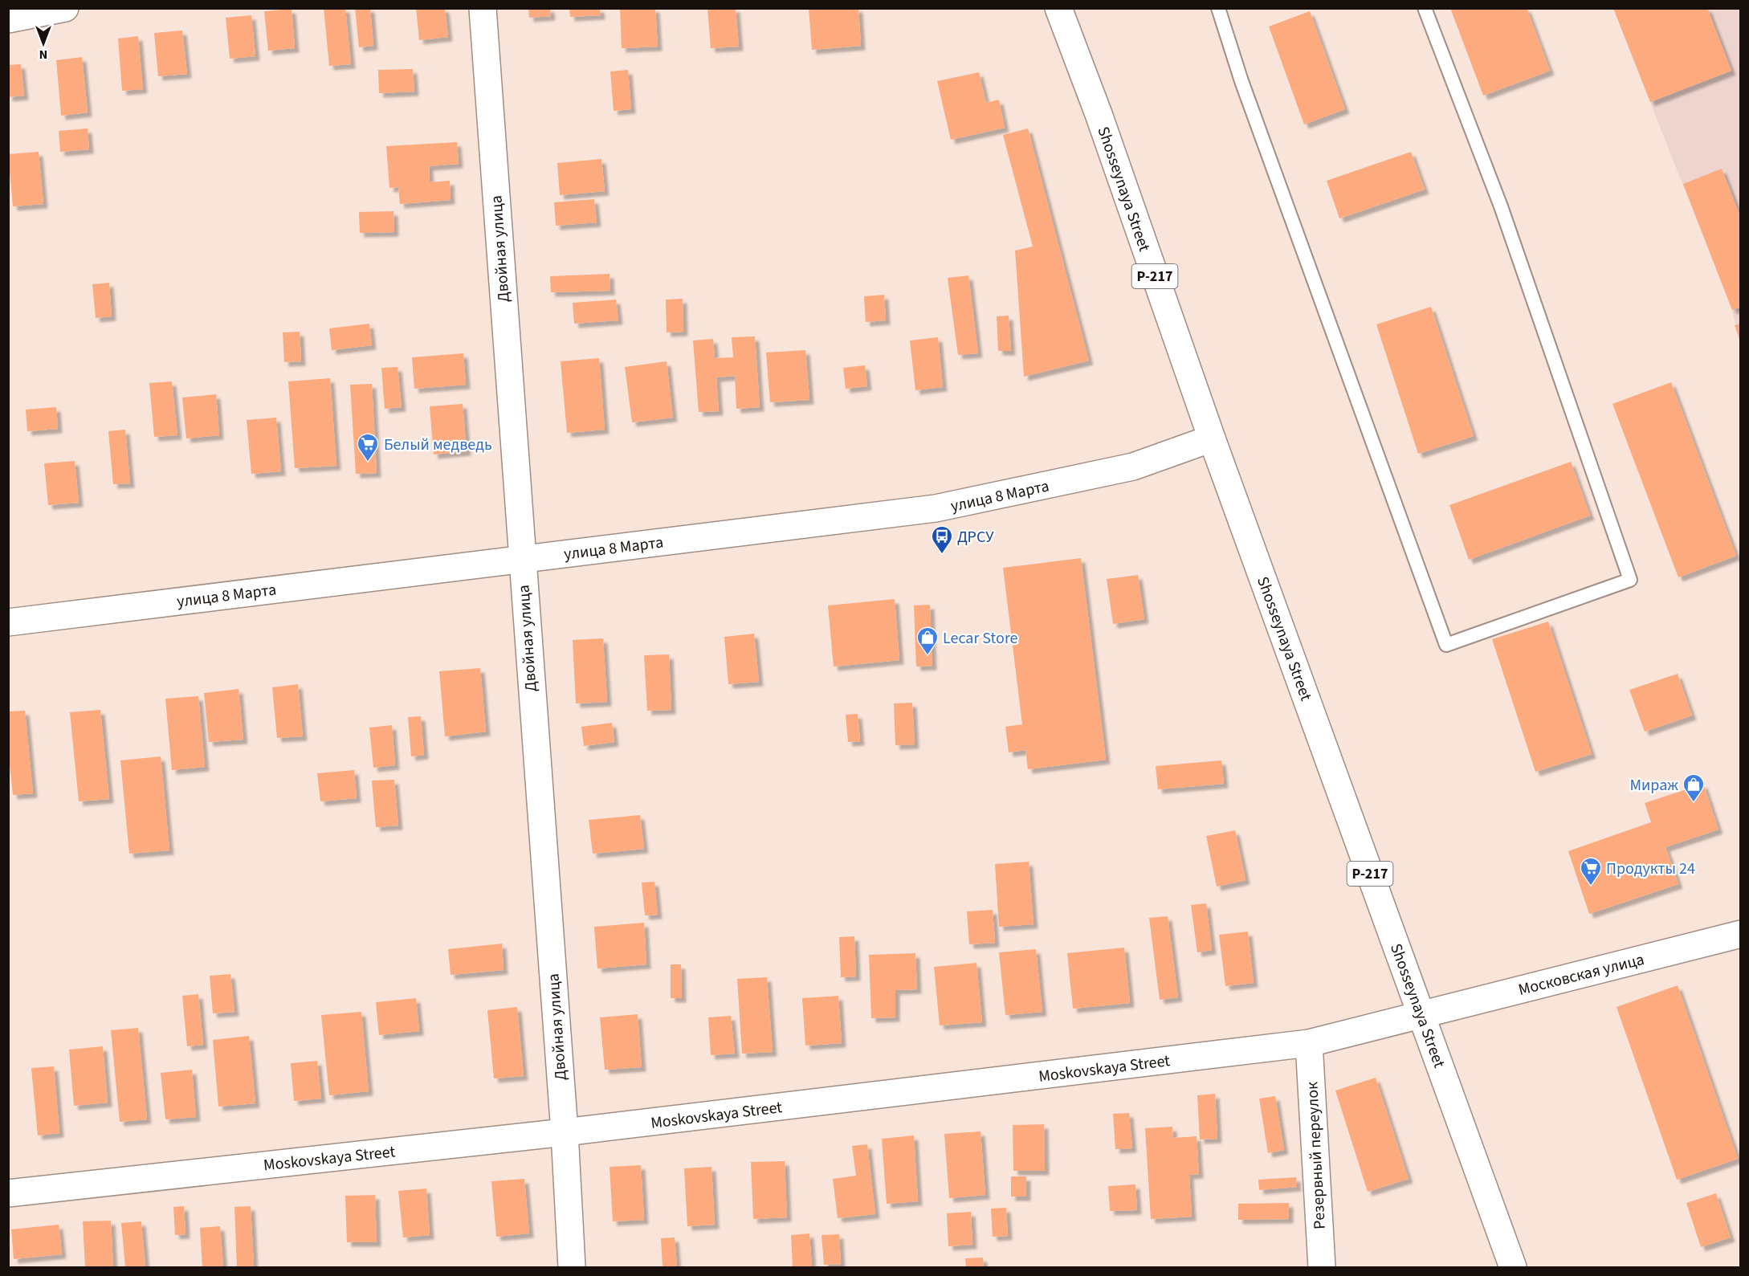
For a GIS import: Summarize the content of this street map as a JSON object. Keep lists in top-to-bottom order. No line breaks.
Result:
{"streets":{"main road":["Shosseynaya Street","Двойная улица","Р-217","улица 8 Марта","Московская улица","Moskovskaya Street","Резервный переулок"]},"crossings":[["Shosseynaya Street","улица 8 Марта"],["Shosseynaya Street","Московская улица"],["Shosseynaya Street","Moskovskaya Street"],["Двойная улица","улица 8 Марта"],["Двойная улица","Moskovskaya Street"],["Московская улица","Moskovskaya Street"],["Moskovskaya Street","Резервный переулок"]],"places":{"supermarket":["Белый медведь","Продукты 24"],"bus stop":["ДРСУ"],"shop":["Lecar Store","Мираж"]},"north":"bottom"}
